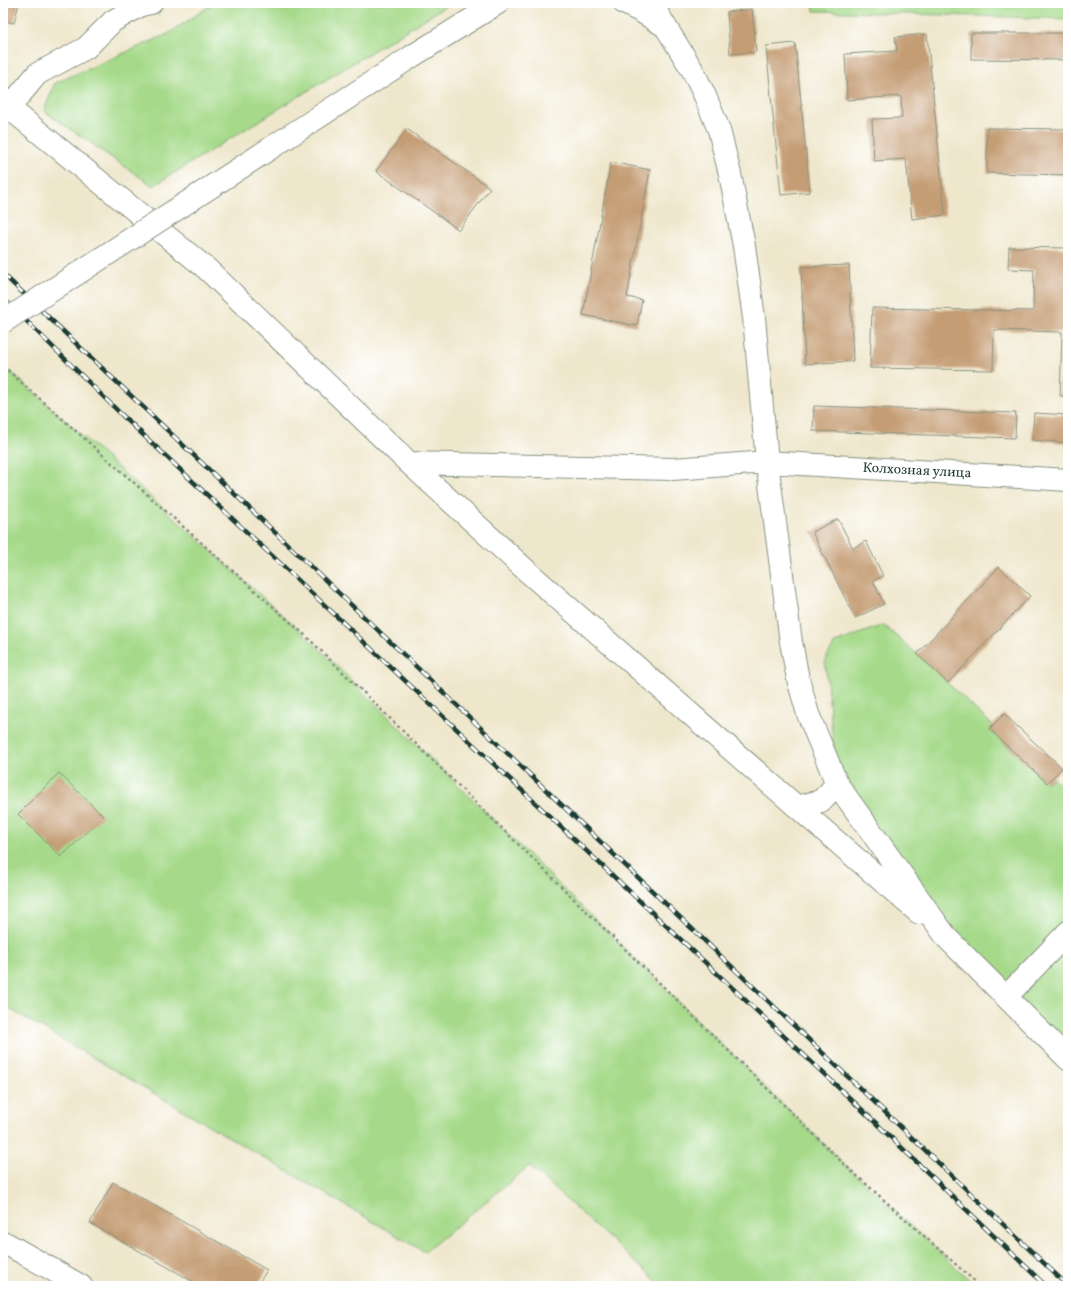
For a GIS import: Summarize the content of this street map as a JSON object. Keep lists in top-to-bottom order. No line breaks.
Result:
{"streets":{"street":["Колхозная улица"]}}
